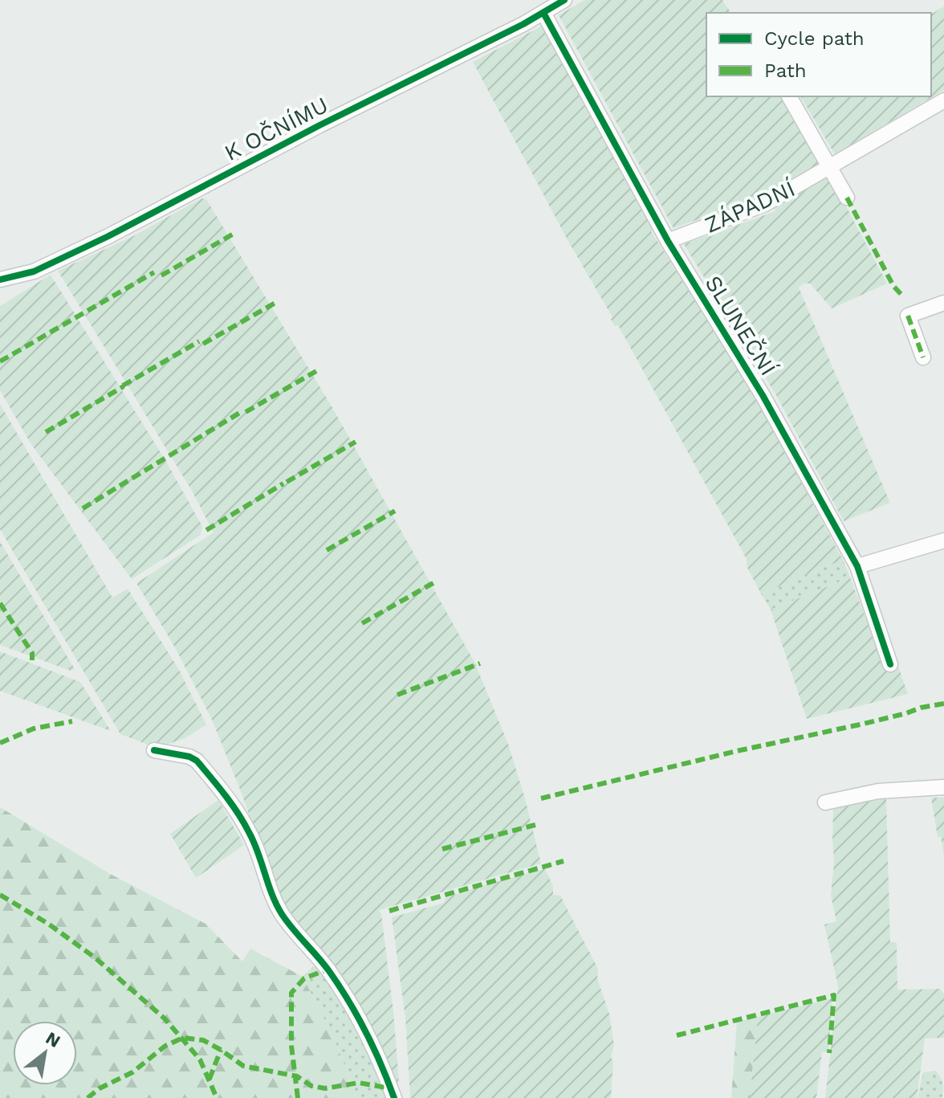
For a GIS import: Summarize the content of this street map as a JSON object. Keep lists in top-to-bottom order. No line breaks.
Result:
{"streets":{"street":["K OČNÍMU","ZÁPADNÍ","SLUNEČNÍ"]},"crossings":[["K OČNÍMU","SLUNEČNÍ"],["ZÁPADNÍ","SLUNEČNÍ"]],"legend":["Cycle path","Path"],"north":"top right"}
